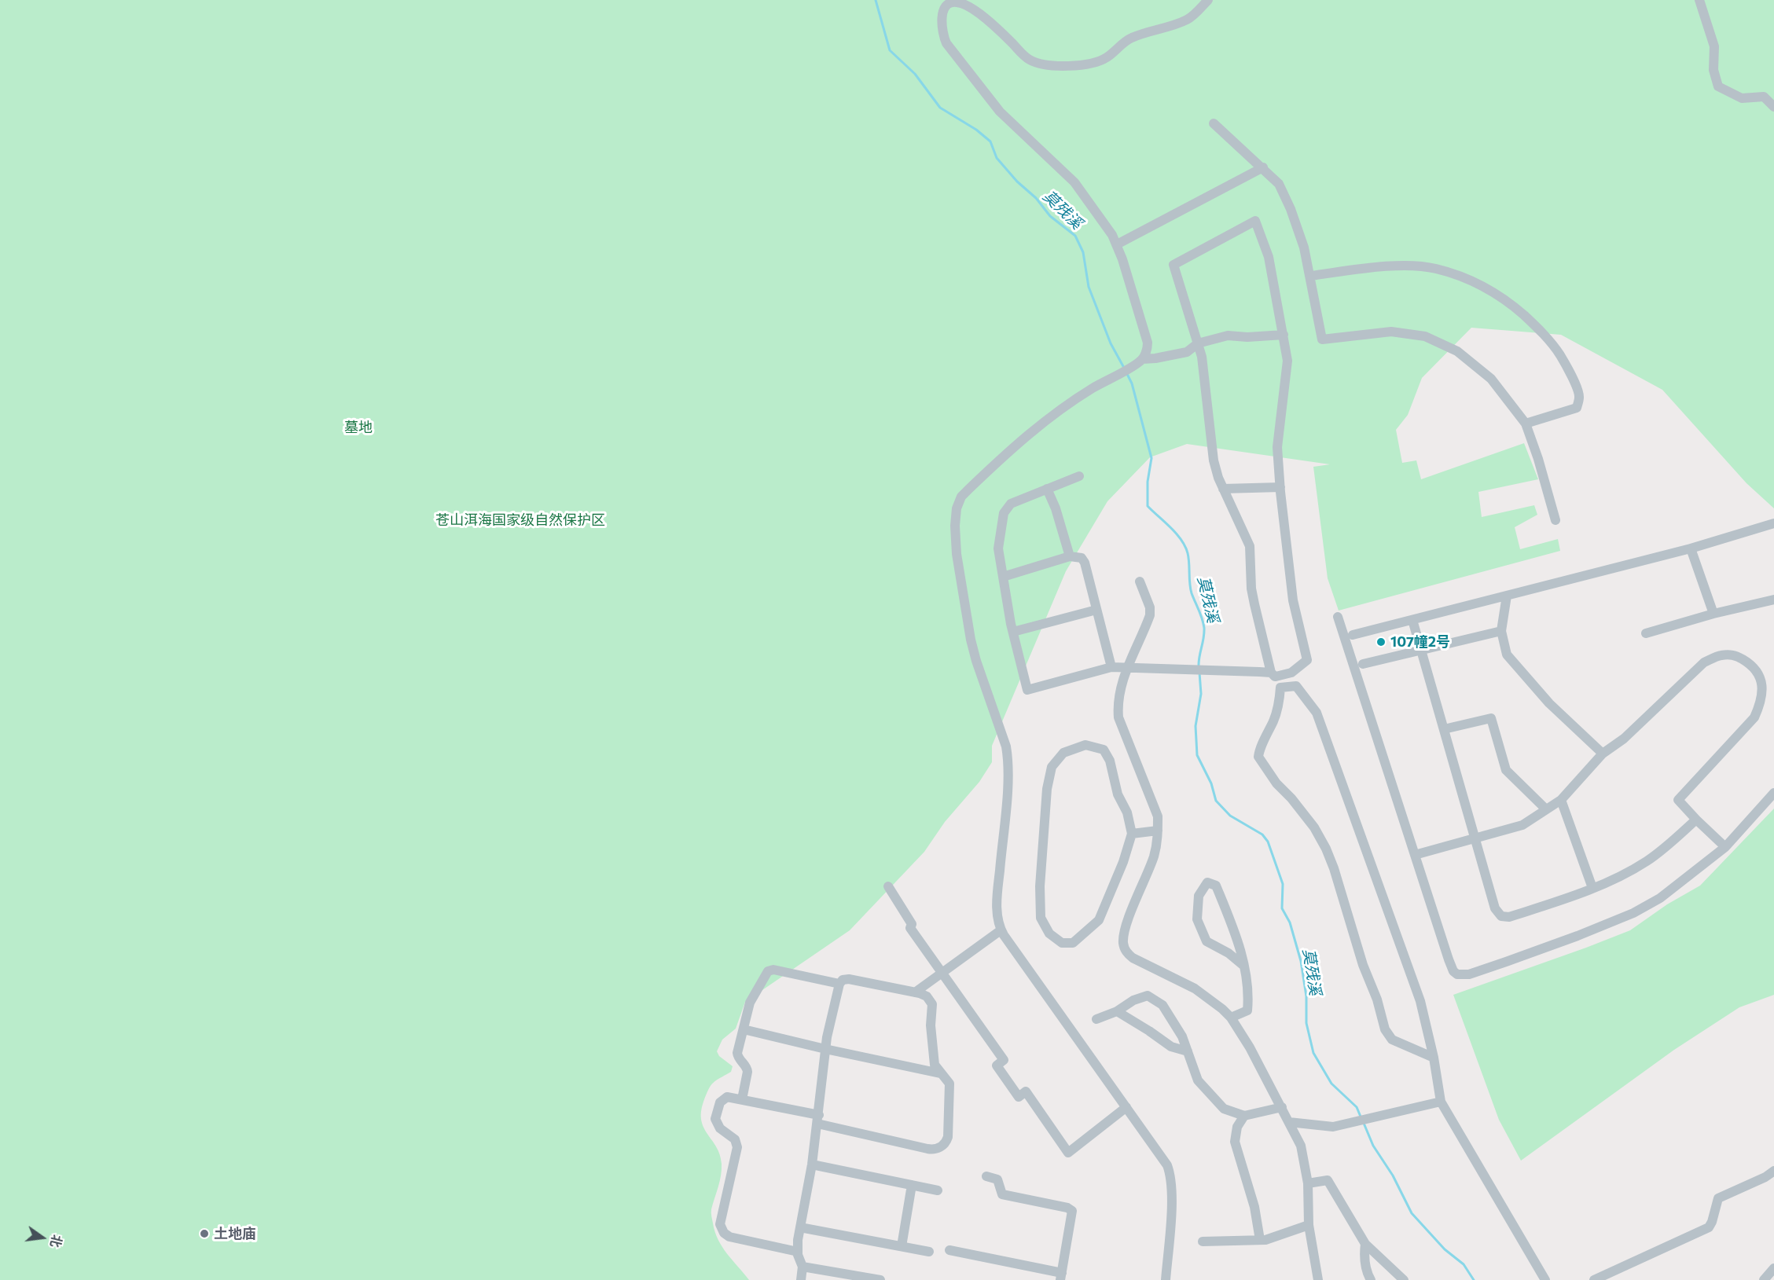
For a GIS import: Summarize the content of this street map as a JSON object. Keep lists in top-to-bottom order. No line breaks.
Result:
{"water":["莫残溪"],"parks":["墓地","苍山洱海国家级自然保护区"],"places":["107幢2号","土地庙"],"north":"right"}
